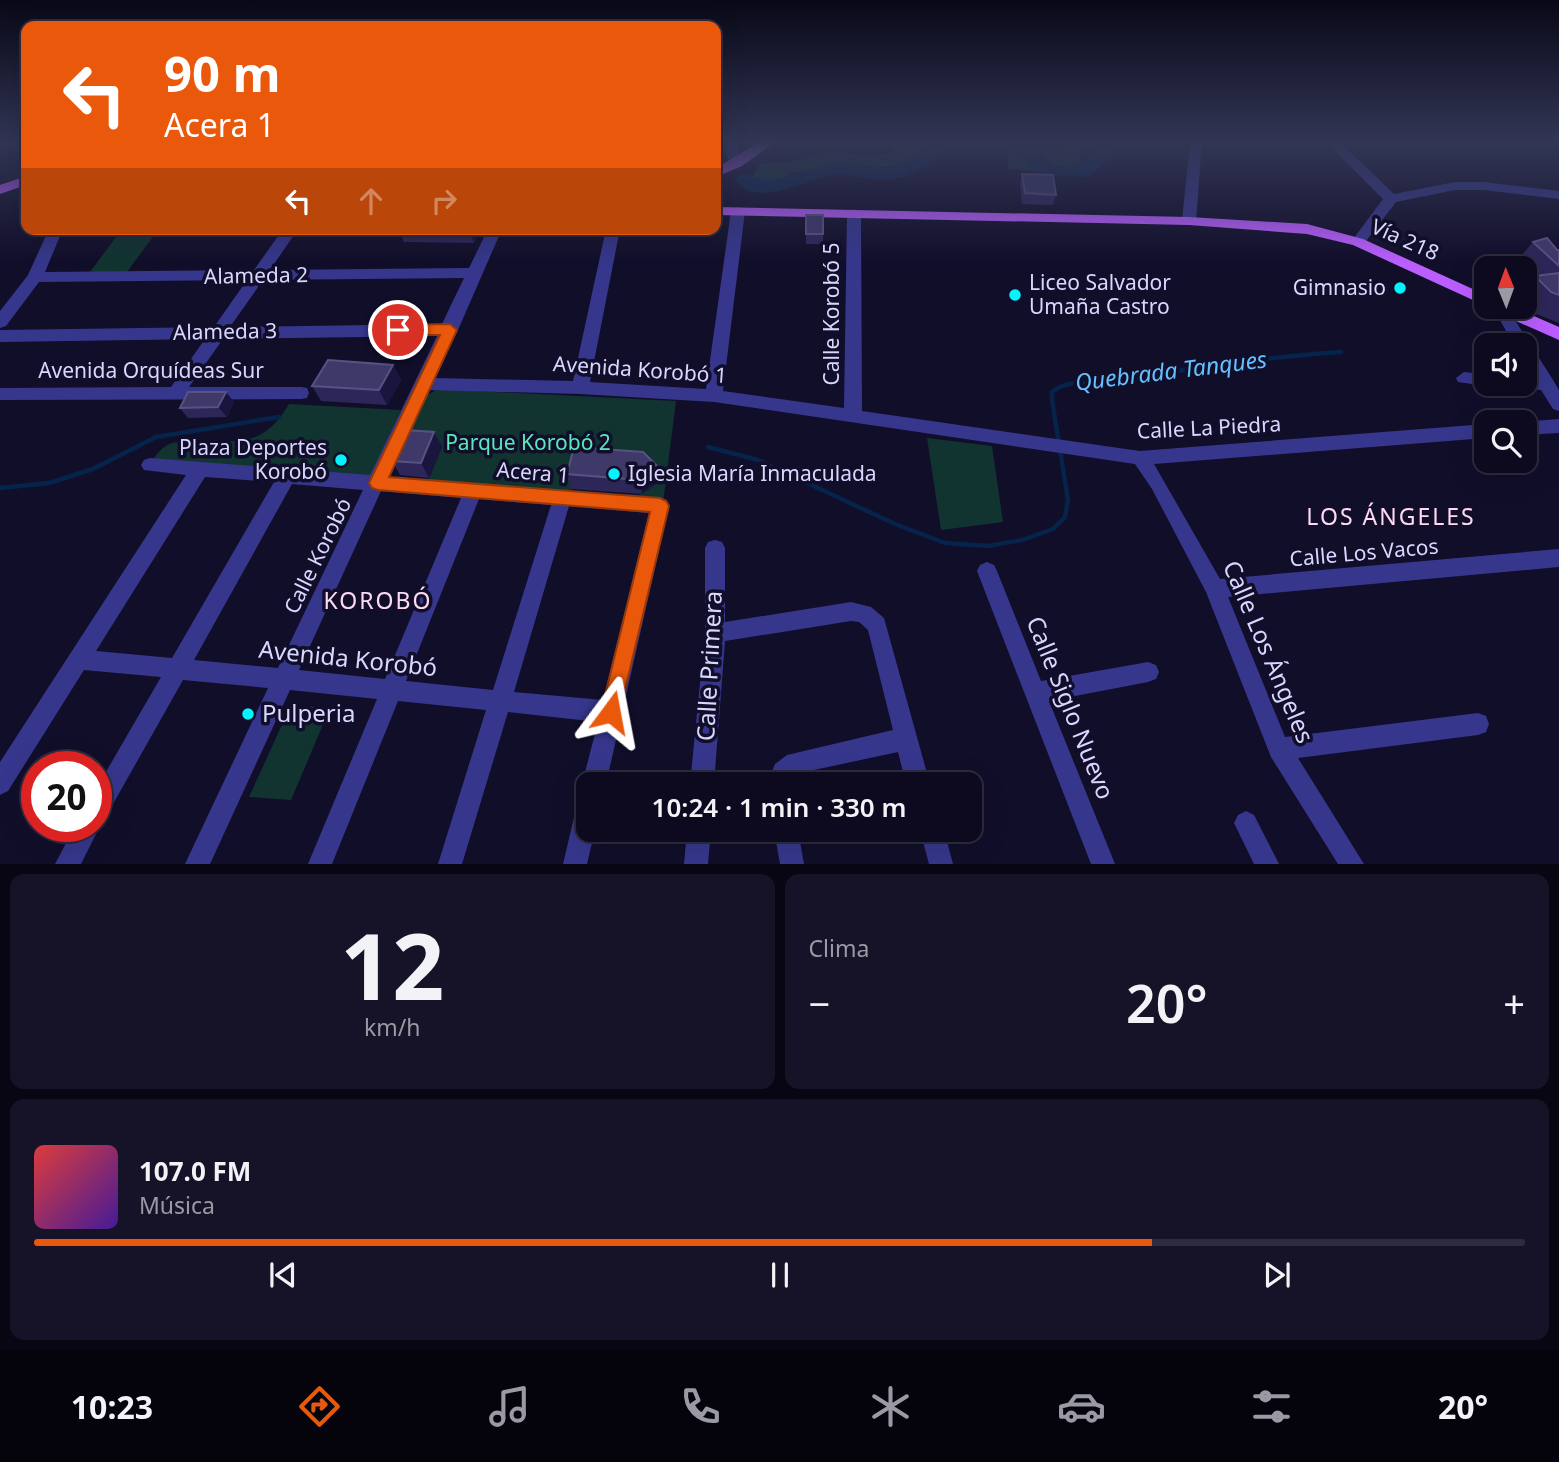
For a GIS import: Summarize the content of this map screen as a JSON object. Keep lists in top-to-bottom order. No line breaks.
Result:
{"streets":{"main road":["Vía 218"],"street":["Alameda 2","Calle Korobó 5","Alameda 3","Avenida Korobó 1","Avenida Orquídeas Sur","Calle La Piedra","Acera 1","Calle Los Vacos","Calle Korobó","Calle Los Ángeles","Avenida Korobó","Calle Primera","Calle Siglo Nuevo"]},"crossings":[["Vía 218","Calle Korobó 5"],["Alameda 2","Calle Korobó"],["Calle Korobó 5","Avenida Korobó 1"],["Calle Korobó 5","Calle La Piedra"],["Alameda 3","Calle Korobó"],["Avenida Korobó 1","Calle La Piedra"],["Avenida Korobó 1","Calle Korobó"],["Calle La Piedra","Calle Los Ángeles"],["Acera 1","Calle Korobó"],["Acera 1","Avenida Korobó"],["Calle Los Vacos","Calle Los Ángeles"],["Calle Korobó","Avenida Korobó"]],"districts":["LOS ÁNGELES","KOROBÓ"],"water":["Quebrada Tanques"],"parks":["Parque Korobó 2"],"places":["Gimnasio","Liceo Salvador Umaña Castro","Plaza Deportes Korobó","Iglesia María Inmaculada","Pulperia"],"north":"top","page":{"turn":["90 m","Acera 1"],"limit":"20","trip":"10:24 · 1 min · 330 m","tile":[["12","km/h"],"Clima"],"heat":["−","20°","+"],"song":["107.0 FM","Música"],"tabs":["10:23","20°"]}}
